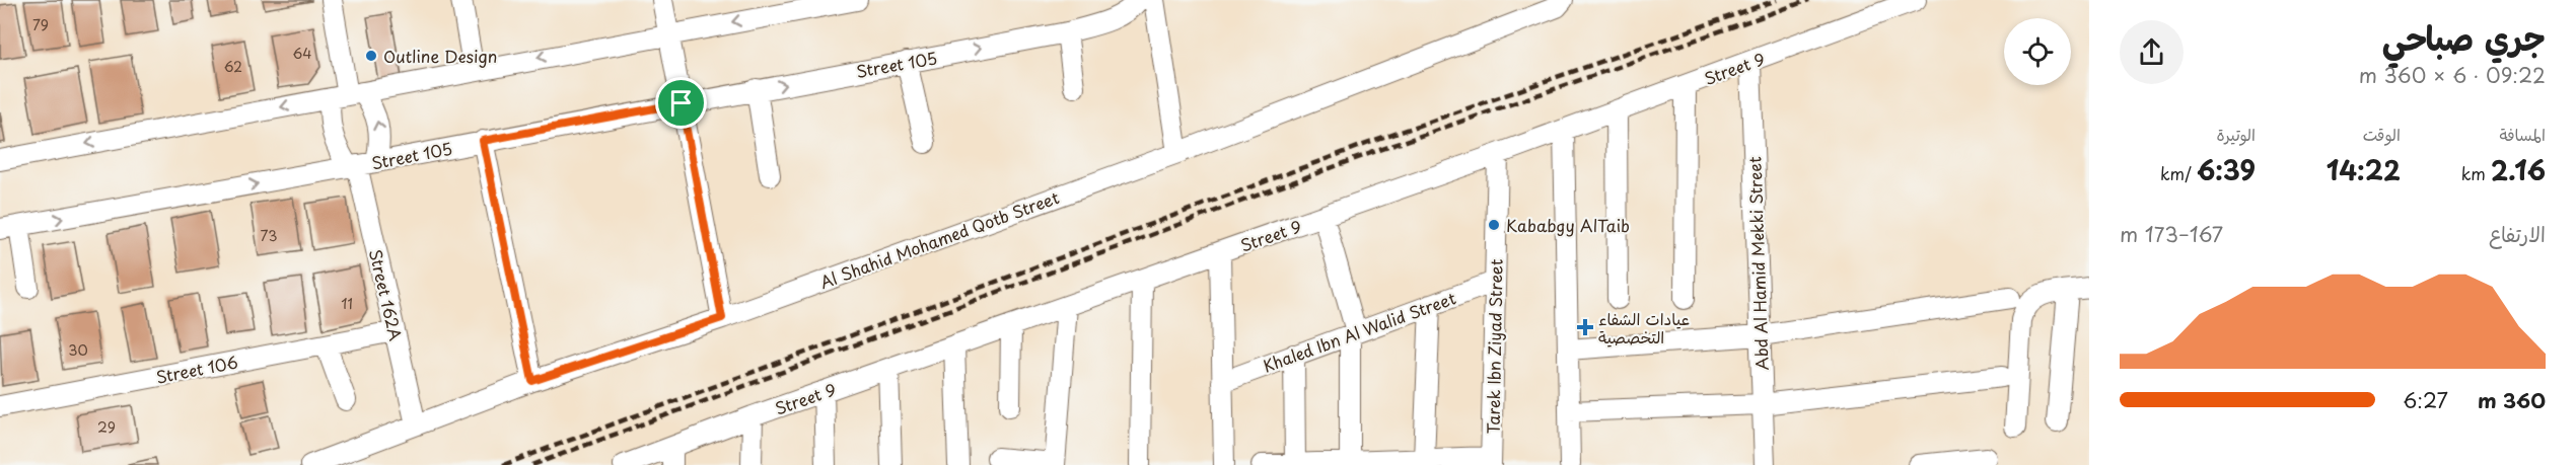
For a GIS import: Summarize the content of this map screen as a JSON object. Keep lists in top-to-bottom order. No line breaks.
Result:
{"streets":{"street":["Street 105","Street 9","Al Shahid Mohamed Qotb Street","Abd Al Hamid Mekki Street","Street 162A","Khaled Ibn Al Walid Street","Tarek Ibn Ziyad Street","Street 106"]},"crossings":[["Street 105","Street 162A"],["Street 9","Abd Al Hamid Mekki Street"],["Street 9","Tarek Ibn Ziyad Street"],["Al Shahid Mohamed Qotb Street","Street 162A"],["Street 162A","Street 106"],["Khaled Ibn Al Walid Street","Tarek Ibn Ziyad Street"]],"places":{"other":["Outline Design","Kababgy AlTaib"],"health":["عيادات الشفاء التخصصية"]},"house_numbers":["79","64","62","73","11","30","29"],"page":{"heading":["جري صباحي","09:22 · 6 × 360 m"],"stats":[["المسافة","2.16 km"],["الوقت","14:22"],["الوتيرة","6:39 /km"]],"chart":["الارتفاع","167–173 m"],"list":[{"name":"360 m","note":"6:27"}]}}
